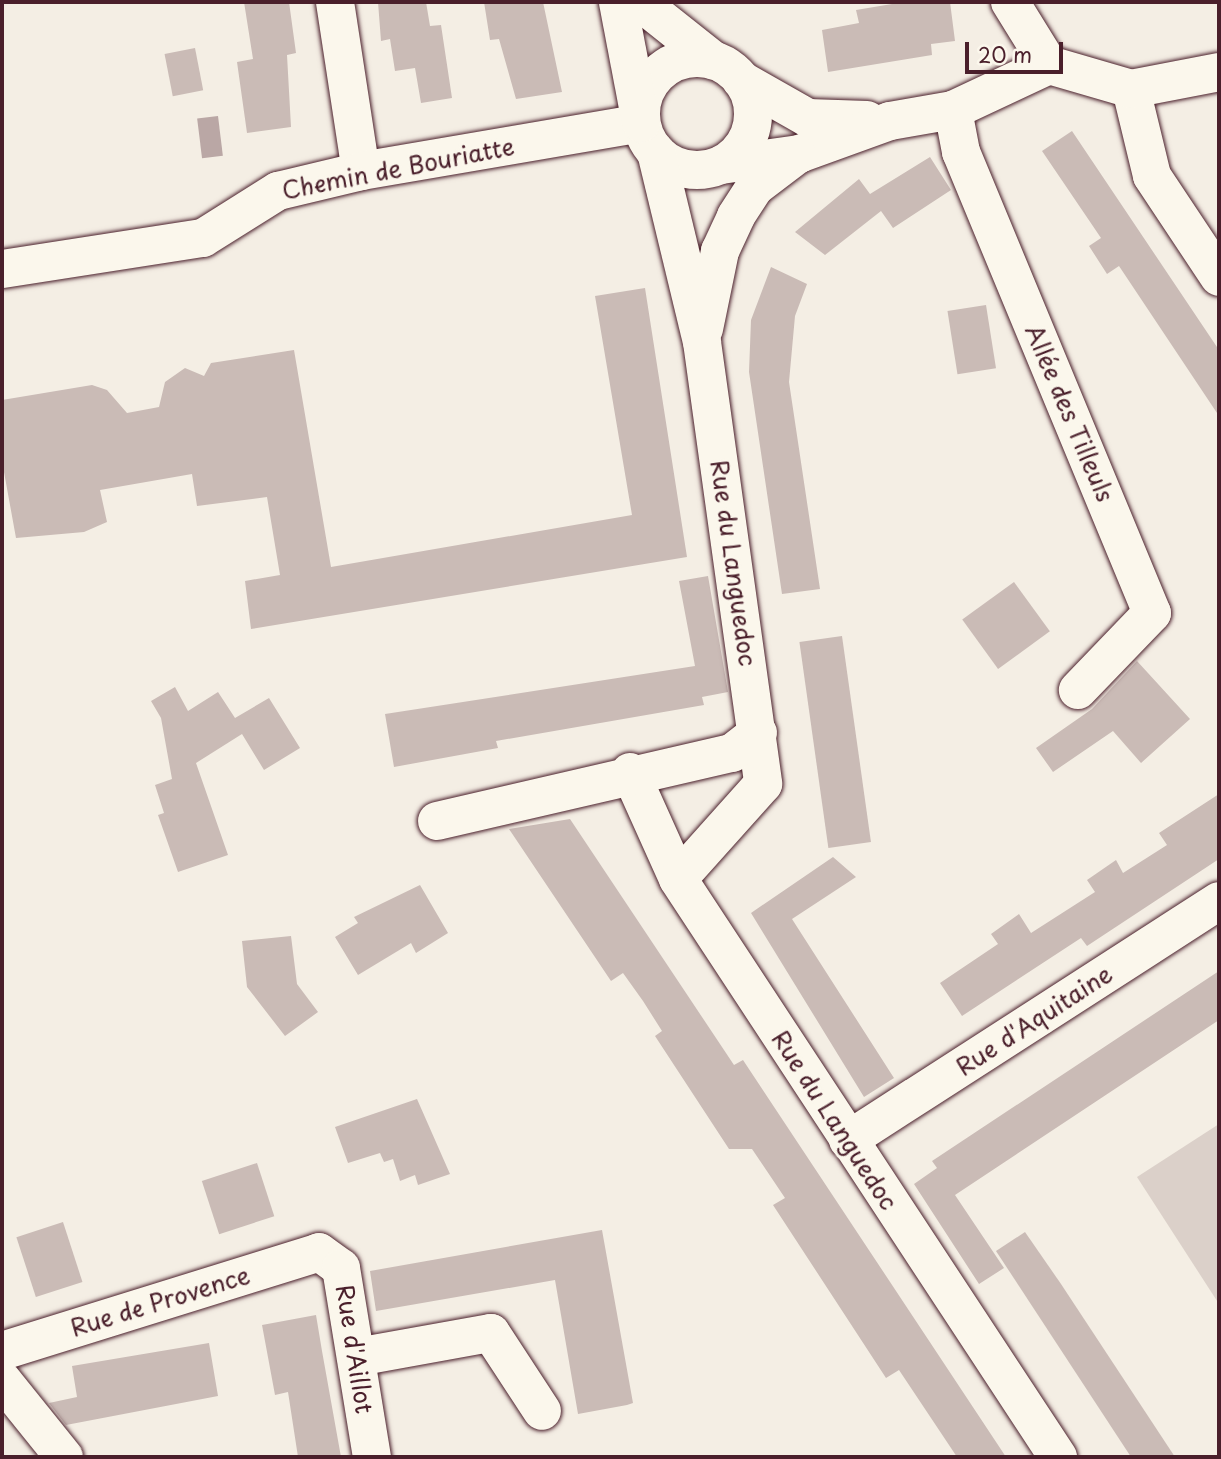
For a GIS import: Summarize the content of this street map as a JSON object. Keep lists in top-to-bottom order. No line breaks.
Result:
{"streets":{"street":["Chemin de Bouriatte","Allée des Tilleuls","Rue du Languedoc","Rue d'Aquitaine","Rue de Provence","Rue d'Aillot"]},"crossings":[["Chemin de Bouriatte","Rue du Languedoc"],["Rue du Languedoc","Rue d'Aquitaine"],["Rue de Provence","Rue d'Aillot"]],"scale_bar":"20 m"}
